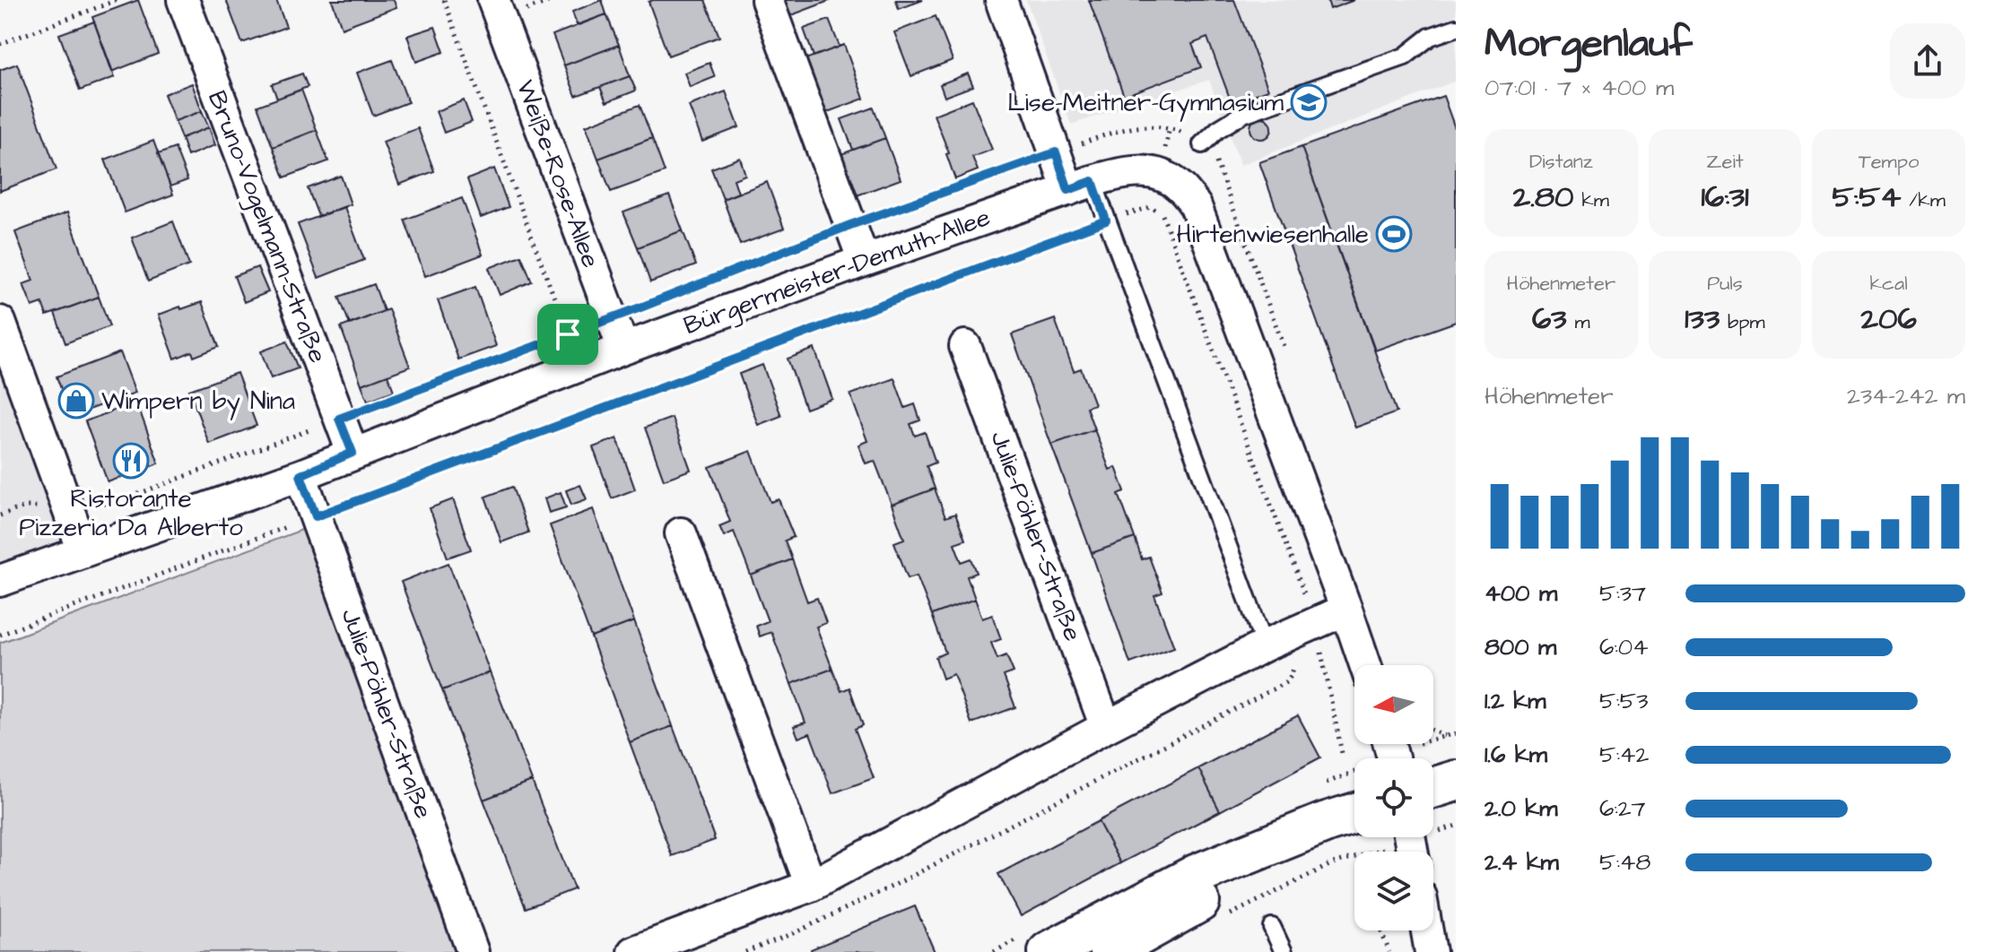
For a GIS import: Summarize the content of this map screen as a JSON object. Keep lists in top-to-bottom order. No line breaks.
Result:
{"streets":{"street":["Weiße-Rose-Allee","Bruno-Vogelmann-Straße","Bürgermeister-Demuth-Allee","Julie-Pöhler-Straße"]},"crossings":[["Weiße-Rose-Allee","Bürgermeister-Demuth-Allee"],["Bruno-Vogelmann-Straße","Bürgermeister-Demuth-Allee"],["Bürgermeister-Demuth-Allee","Julie-Pöhler-Straße"]],"places":{"school or university":["Lise-Meitner-Gymnasium"],"sports":["Hirtenwiesenhalle"],"shop":["Wimpern by Nina"],"restaurant":["Ristorante Pizzeria Da Alberto"]},"north":"left","page":{"heading":["Morgenlauf","07:01 · 7 × 400 m"],"stats":[["Distanz","2.80 km"],["Zeit","16:31"],["Tempo","5:54 /km"],["Höhenmeter","63 m"],["Puls","133 bpm"],["kcal","206"]],"chart":["Höhenmeter","234–242 m"],"list":[{"name":"400 m","note":"5:37"},{"name":"800 m","note":"6:04"},{"name":"1.2 km","note":"5:53"},{"name":"1.6 km","note":"5:42"},{"name":"2.0 km","note":"6:27"},{"name":"2.4 km","note":"5:48"}]}}
